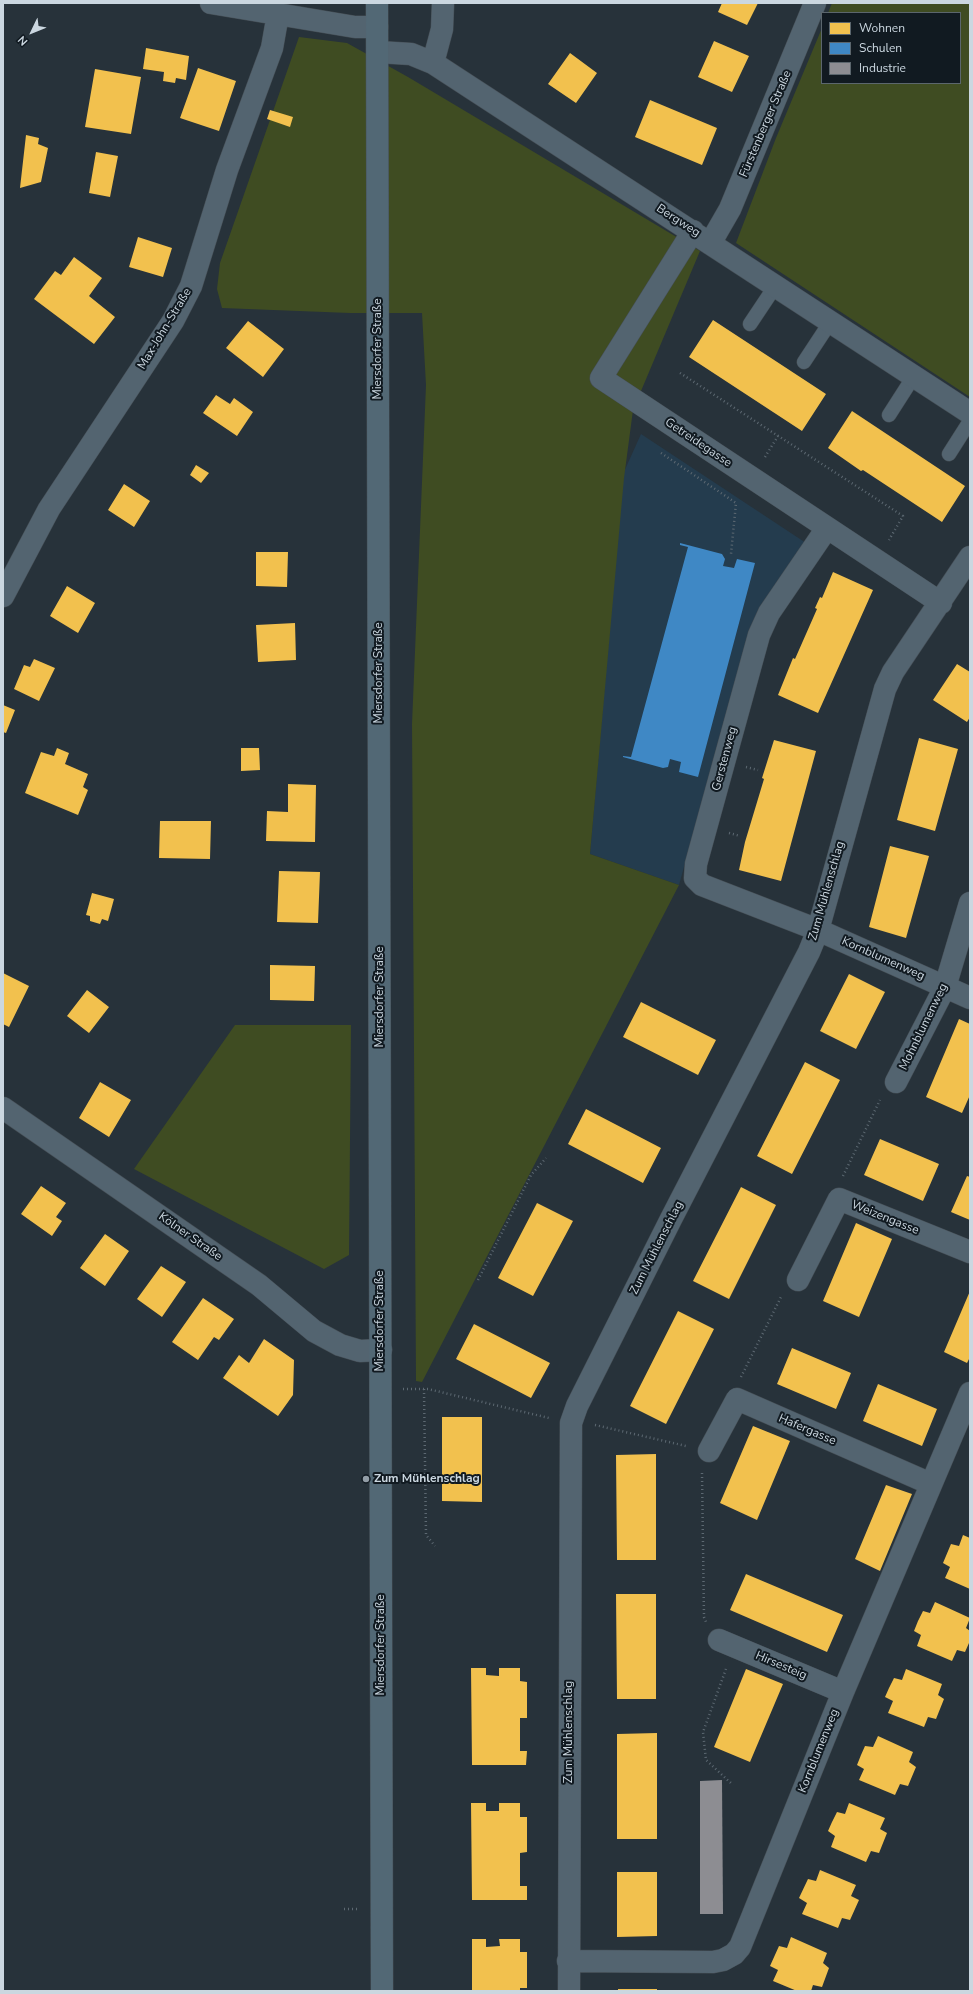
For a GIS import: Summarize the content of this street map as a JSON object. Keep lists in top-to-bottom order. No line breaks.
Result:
{"streets":{"street":["Fürstenberger Straße","Bergweg","Max-John-Straße","Miersdorfer Straße","Getreidegasse","Gerstenweg","Zum Mühlenschlag","Kornblumenweg","Mohnblumenweg","Weizengasse","Kölner Straße","Hafergasse","Hirsesteig"]},"crossings":[["Fürstenberger Straße","Bergweg"],["Fürstenberger Straße","Getreidegasse"],["Bergweg","Miersdorfer Straße"],["Bergweg","Getreidegasse"],["Miersdorfer Straße","Kölner Straße"],["Getreidegasse","Gerstenweg"],["Getreidegasse","Zum Mühlenschlag"],["Gerstenweg","Zum Mühlenschlag"],["Gerstenweg","Kornblumenweg"],["Zum Mühlenschlag","Kornblumenweg"],["Kornblumenweg","Mohnblumenweg"],["Kornblumenweg","Hafergasse"],["Kornblumenweg","Hirsesteig"]],"places":["Zum Mühlenschlag"],"legend":["Wohnen","Schulen","Industrie"],"north":"bottom left"}
